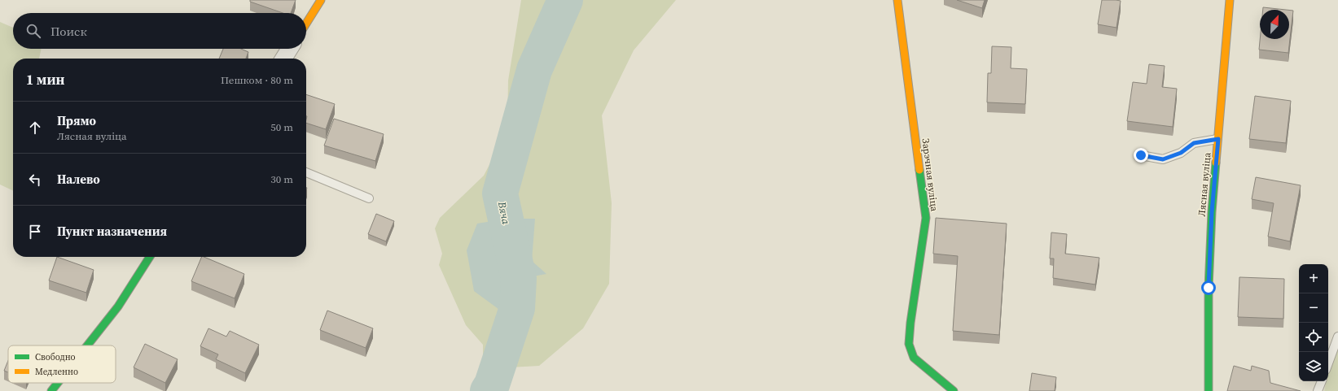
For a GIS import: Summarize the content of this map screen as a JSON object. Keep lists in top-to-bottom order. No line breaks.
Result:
{"streets":{"street":["Зарэчная вуліца","Лясная вуліца"]},"water":["Вяча"],"legend":["Свободно","Медленно"],"north":"top right","page":{"search":"Поиск","heading":["1 мин","Пешком · 80 m"],"list":[["Прямо","Лясная вуліца","50 m"],["Налево","30 m"],"Пункт назначения"],"map_buttons":["+","−"]}}
